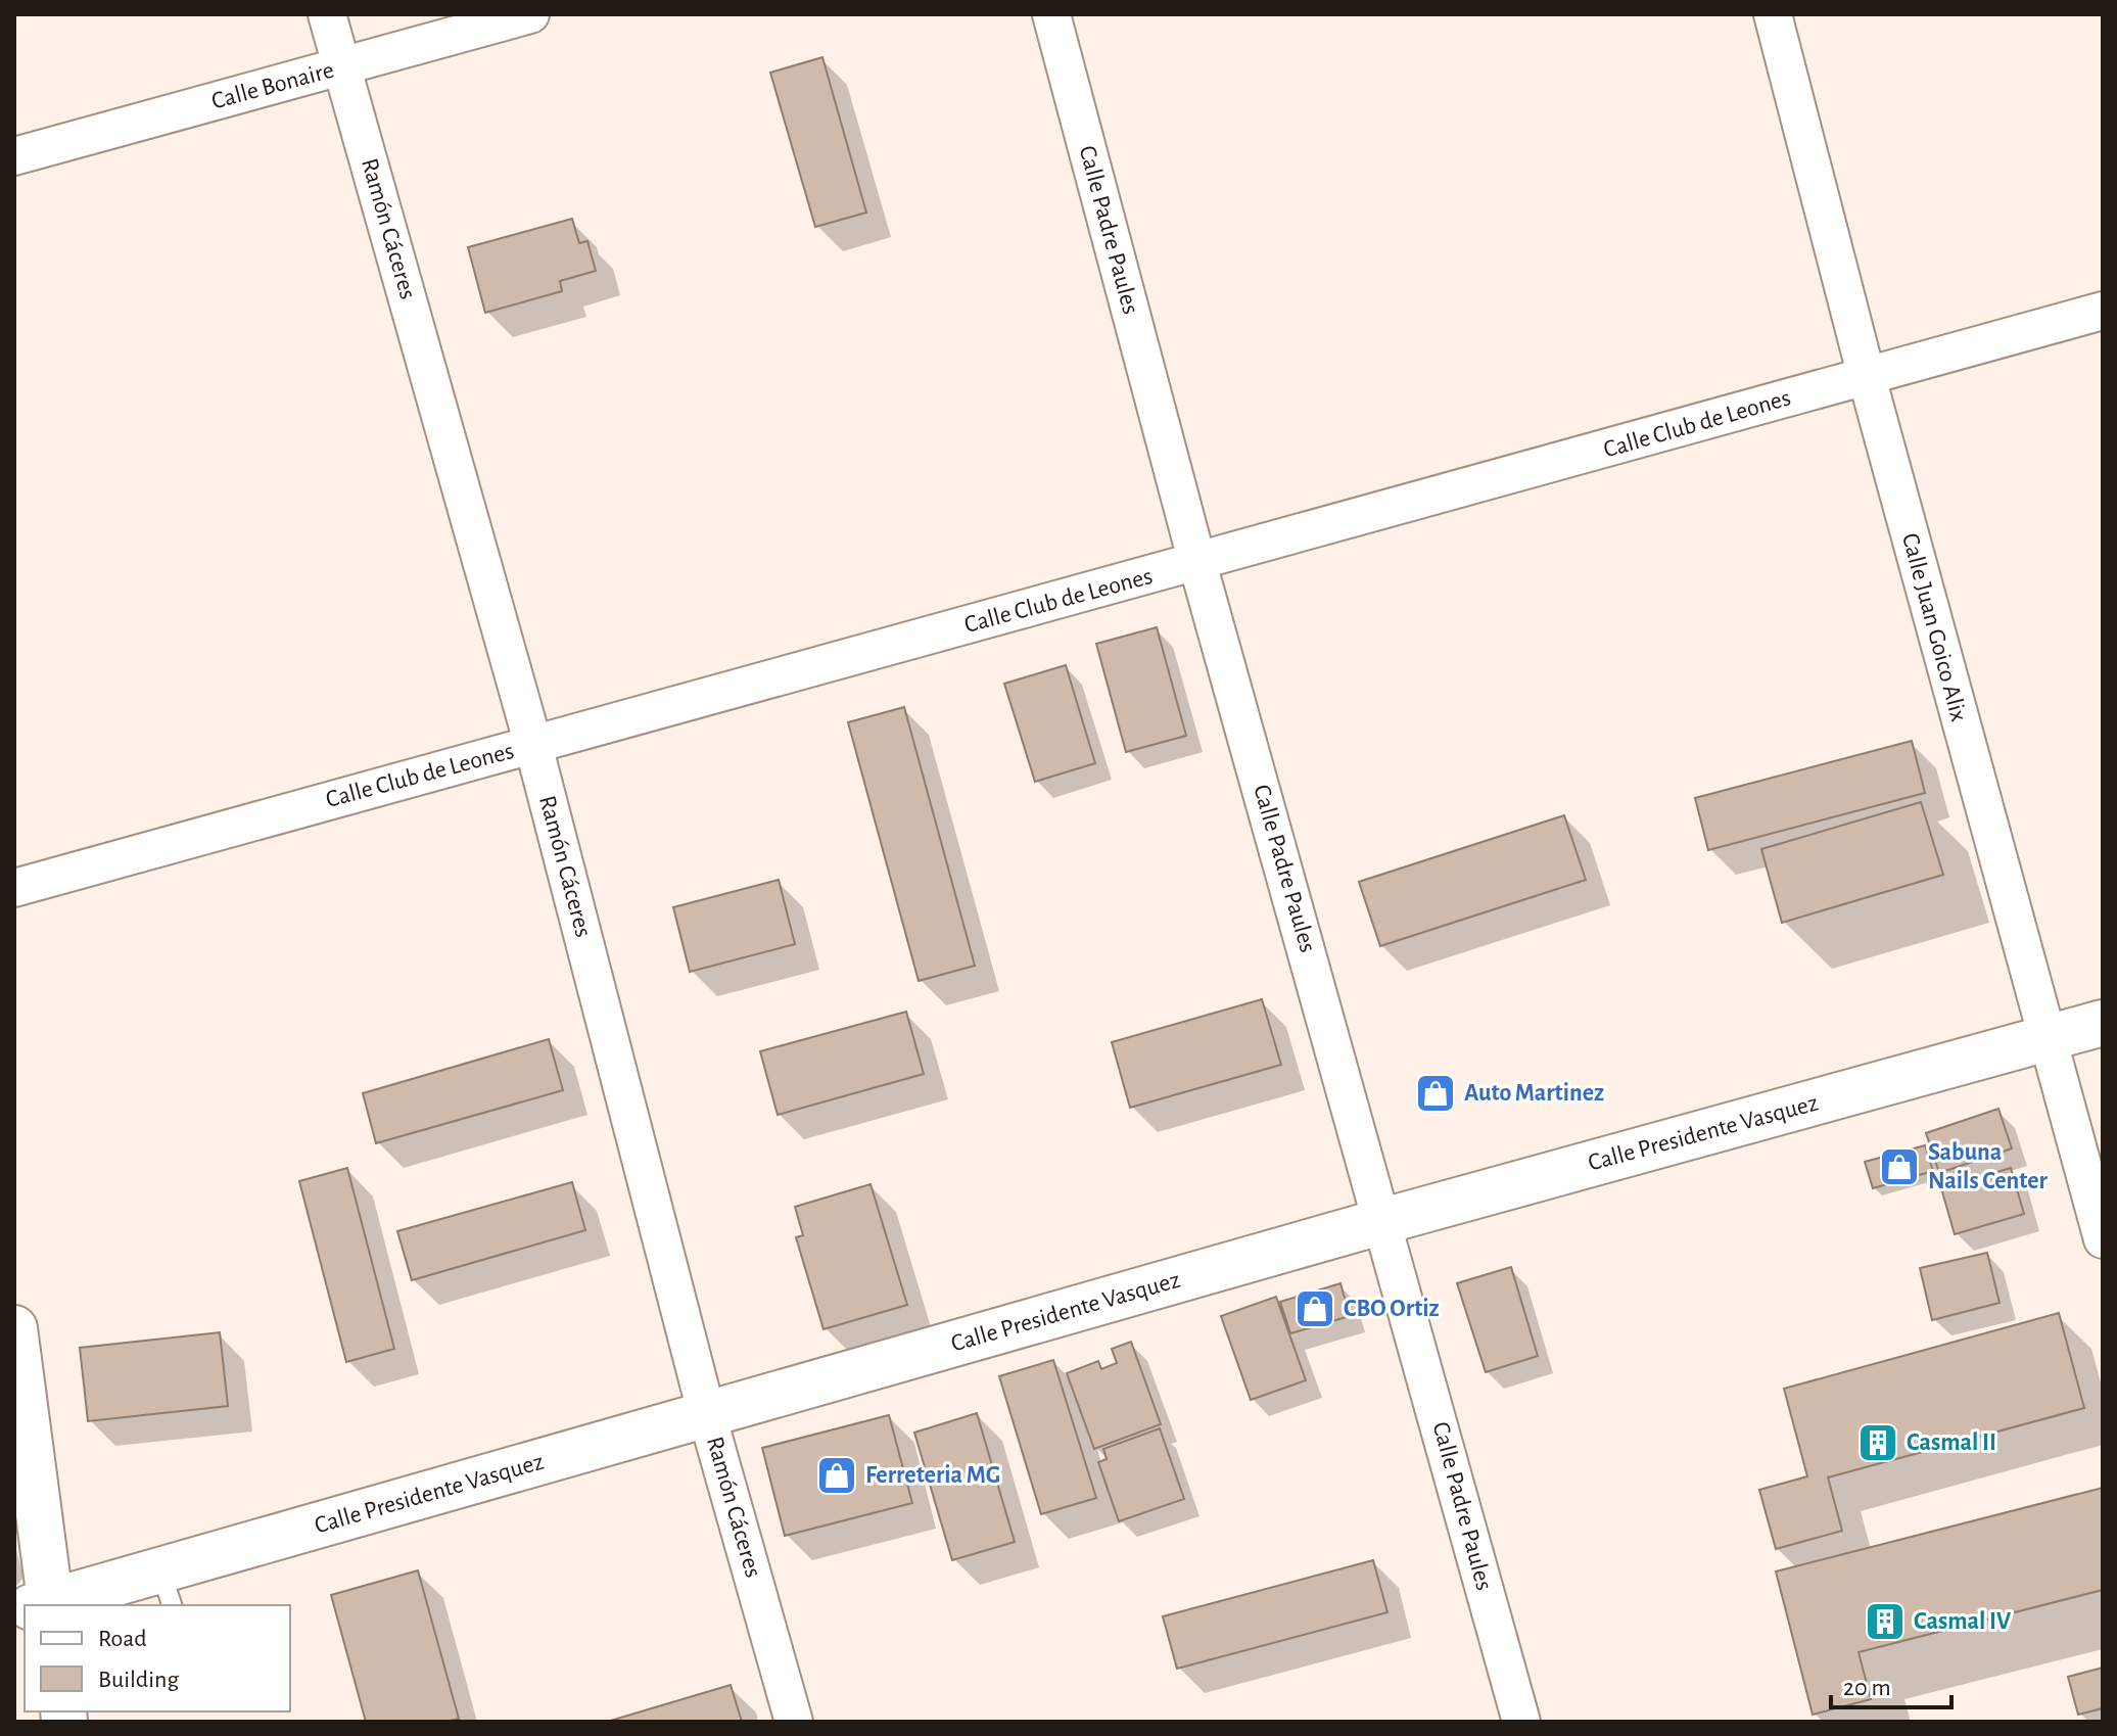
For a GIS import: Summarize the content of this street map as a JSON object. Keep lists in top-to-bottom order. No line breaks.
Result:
{"streets":{"street":["Calle Bonaire","Ramón Cáceres","Calle Padre Paules","Calle Club de Leones","Calle Juan Goico Alix","Calle Presidente Vasquez"]},"crossings":[["Calle Bonaire","Ramón Cáceres"],["Ramón Cáceres","Calle Club de Leones"],["Ramón Cáceres","Calle Presidente Vasquez"],["Calle Padre Paules","Calle Club de Leones"],["Calle Padre Paules","Calle Presidente Vasquez"],["Calle Club de Leones","Calle Juan Goico Alix"],["Calle Juan Goico Alix","Calle Presidente Vasquez"]],"places":{"shop":["Auto Martinez","Sabuna Nails Center","CBO Ortiz","Ferreteria MG"],"building":["Casmal II","Casmal IV"]},"legend":["Road","Building"],"scale_bar":"20 m"}
